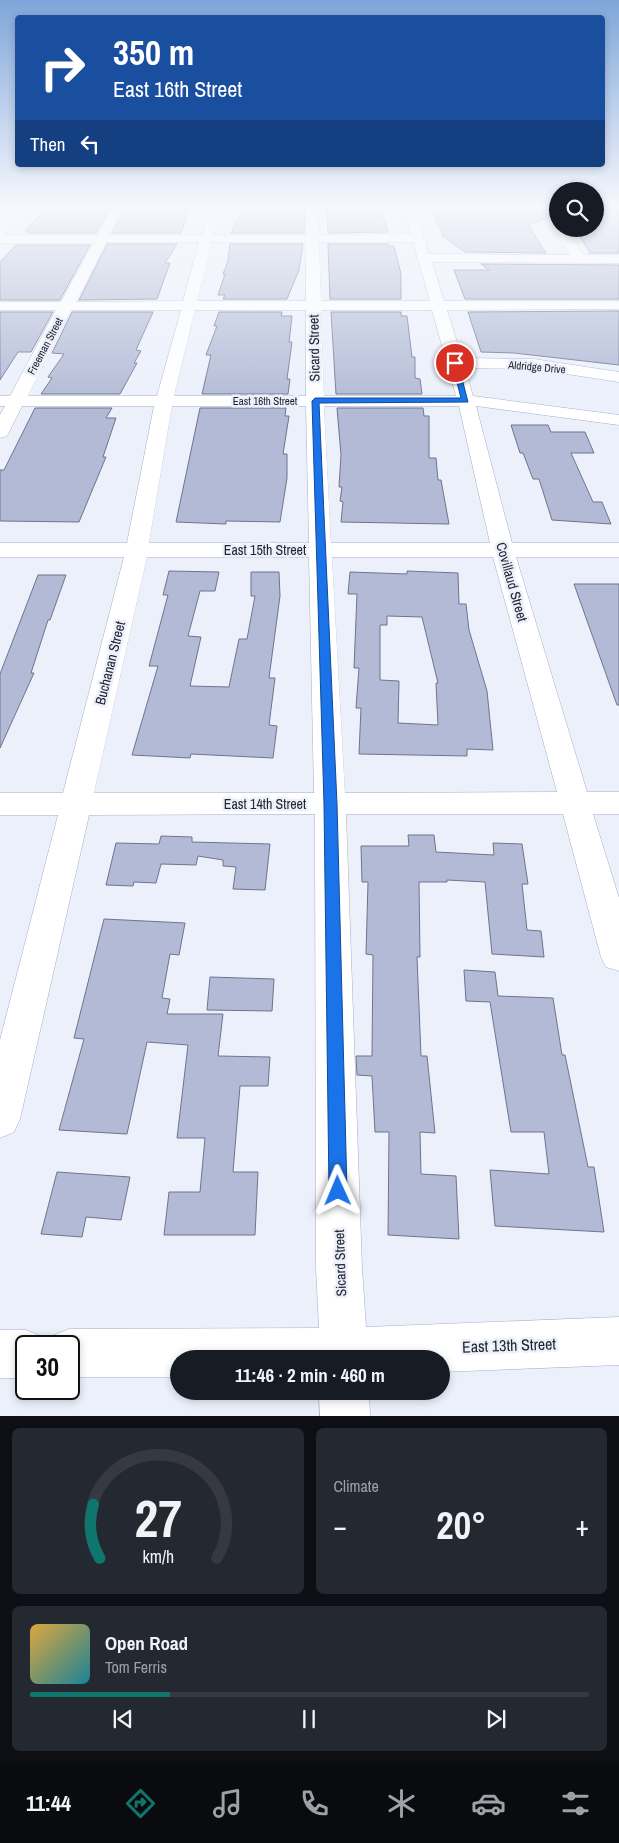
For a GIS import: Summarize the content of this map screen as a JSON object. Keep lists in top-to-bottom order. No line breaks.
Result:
{"streets":{"street":["Freeman Street","Sicard Street","Aldridge Drive","East 16th Street","East 15th Street","Covillaud Street","Buchanan Street","East 14th Street","East 13th Street"]},"crossings":[["Freeman Street","East 16th Street"],["Sicard Street","East 16th Street"],["Sicard Street","East 15th Street"],["Sicard Street","East 14th Street"],["Aldridge Drive","Covillaud Street"],["East 16th Street","Covillaud Street"],["East 16th Street","Buchanan Street"],["East 15th Street","Covillaud Street"],["East 15th Street","Buchanan Street"],["Covillaud Street","East 14th Street"],["Buchanan Street","East 14th Street"]],"page":{"turn":["350 m","East 16th Street"],"then":"Then","limit":"30","trip":"11:46 · 2 min · 460 m","tile":"Climate","heat":["−","20°","+"],"song":["Open Road","Tom Ferris"],"tabs":"11:44","gauge":["27","km/h"]}}
